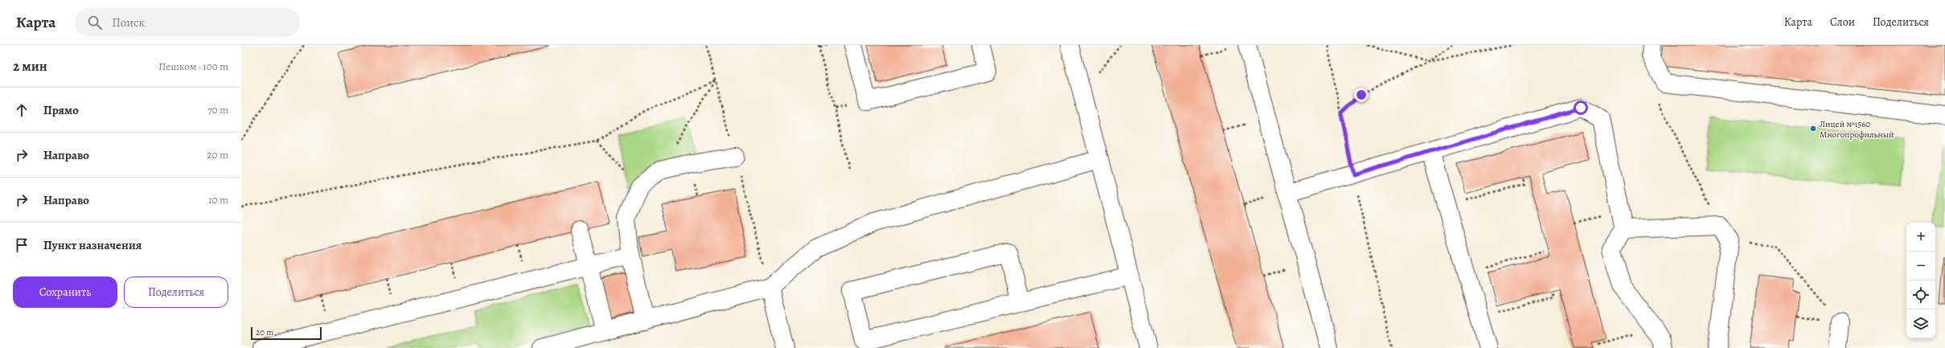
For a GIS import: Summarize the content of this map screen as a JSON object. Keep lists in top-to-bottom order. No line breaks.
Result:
{"places":["Лицей №1560 Многопрофильный"],"scale_bar":"20 m","page":{"header":"Карта","search":"Поиск","nav":["Карта","Слои","Поделиться"],"heading":["2 мин","Пешком · 100 m"],"list":[["Прямо","70 m"],["Направо","20 m"],["Направо","10 m"],"Пункт назначения"],"map_buttons":["+","−"],"buttons":["Сохранить","Поделиться"],"scale":"20 m"}}
